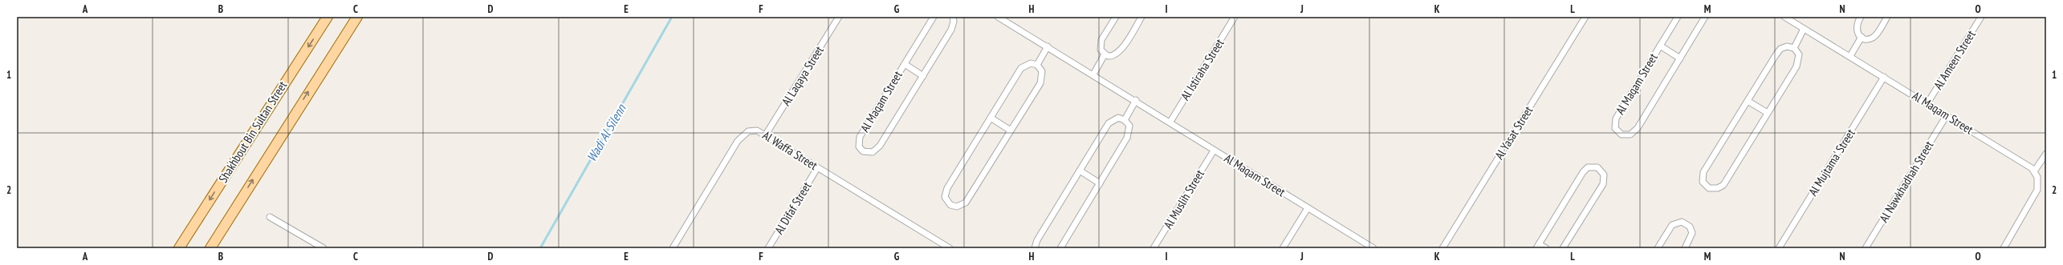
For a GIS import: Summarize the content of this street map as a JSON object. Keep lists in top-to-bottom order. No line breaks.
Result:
{"streets":{"main road":["Shakhbout Bin Sultan Street"],"street":["Al Ameen Street","Al Istiraha Street","Al Laqaya Street","Al Maqam Street","Al Yasat Street","Al Waffa Street","Al Mujtama' Street","Al Nawkhadhah Street","Al Muslih Street","Al Difaf Street"]},"crossings":[["Al Ameen Street","Al Maqam Street"],["Al Istiraha Street","Al Maqam Street"],["Al Laqaya Street","Al Waffa Street"],["Al Maqam Street","Al Mujtama' Street"],["Al Maqam Street","Al Nawkhadhah Street"],["Al Maqam Street","Al Muslih Street"],["Al Waffa Street","Al Difaf Street"]],"water":["Wadi Al Silenn"],"grid":{"columns":["A","B","C","D","E","F","G","H","I","J","K","L","M","N","O"],"rows":["1","2"]}}
